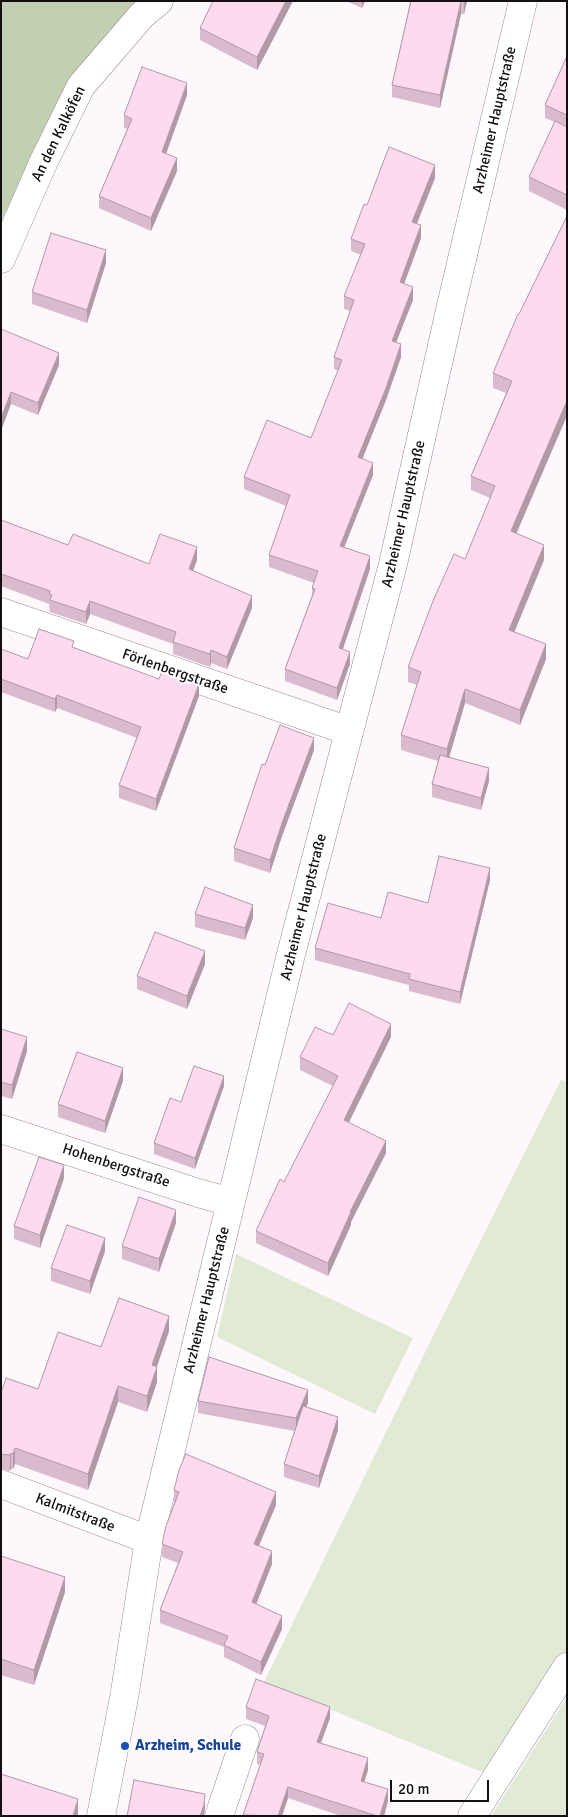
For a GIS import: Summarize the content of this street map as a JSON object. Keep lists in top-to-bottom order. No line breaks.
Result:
{"streets":{"street":["Arzheimer Hauptstraße","An den Kalköfen","Förlenbergstraße","Hohenbergstraße","Kalmitstraße"]},"crossings":[["Arzheimer Hauptstraße","Förlenbergstraße"],["Arzheimer Hauptstraße","Hohenbergstraße"],["Arzheimer Hauptstraße","Kalmitstraße"]],"places":["Arzheim, Schule"],"scale_bar":"20 m"}
